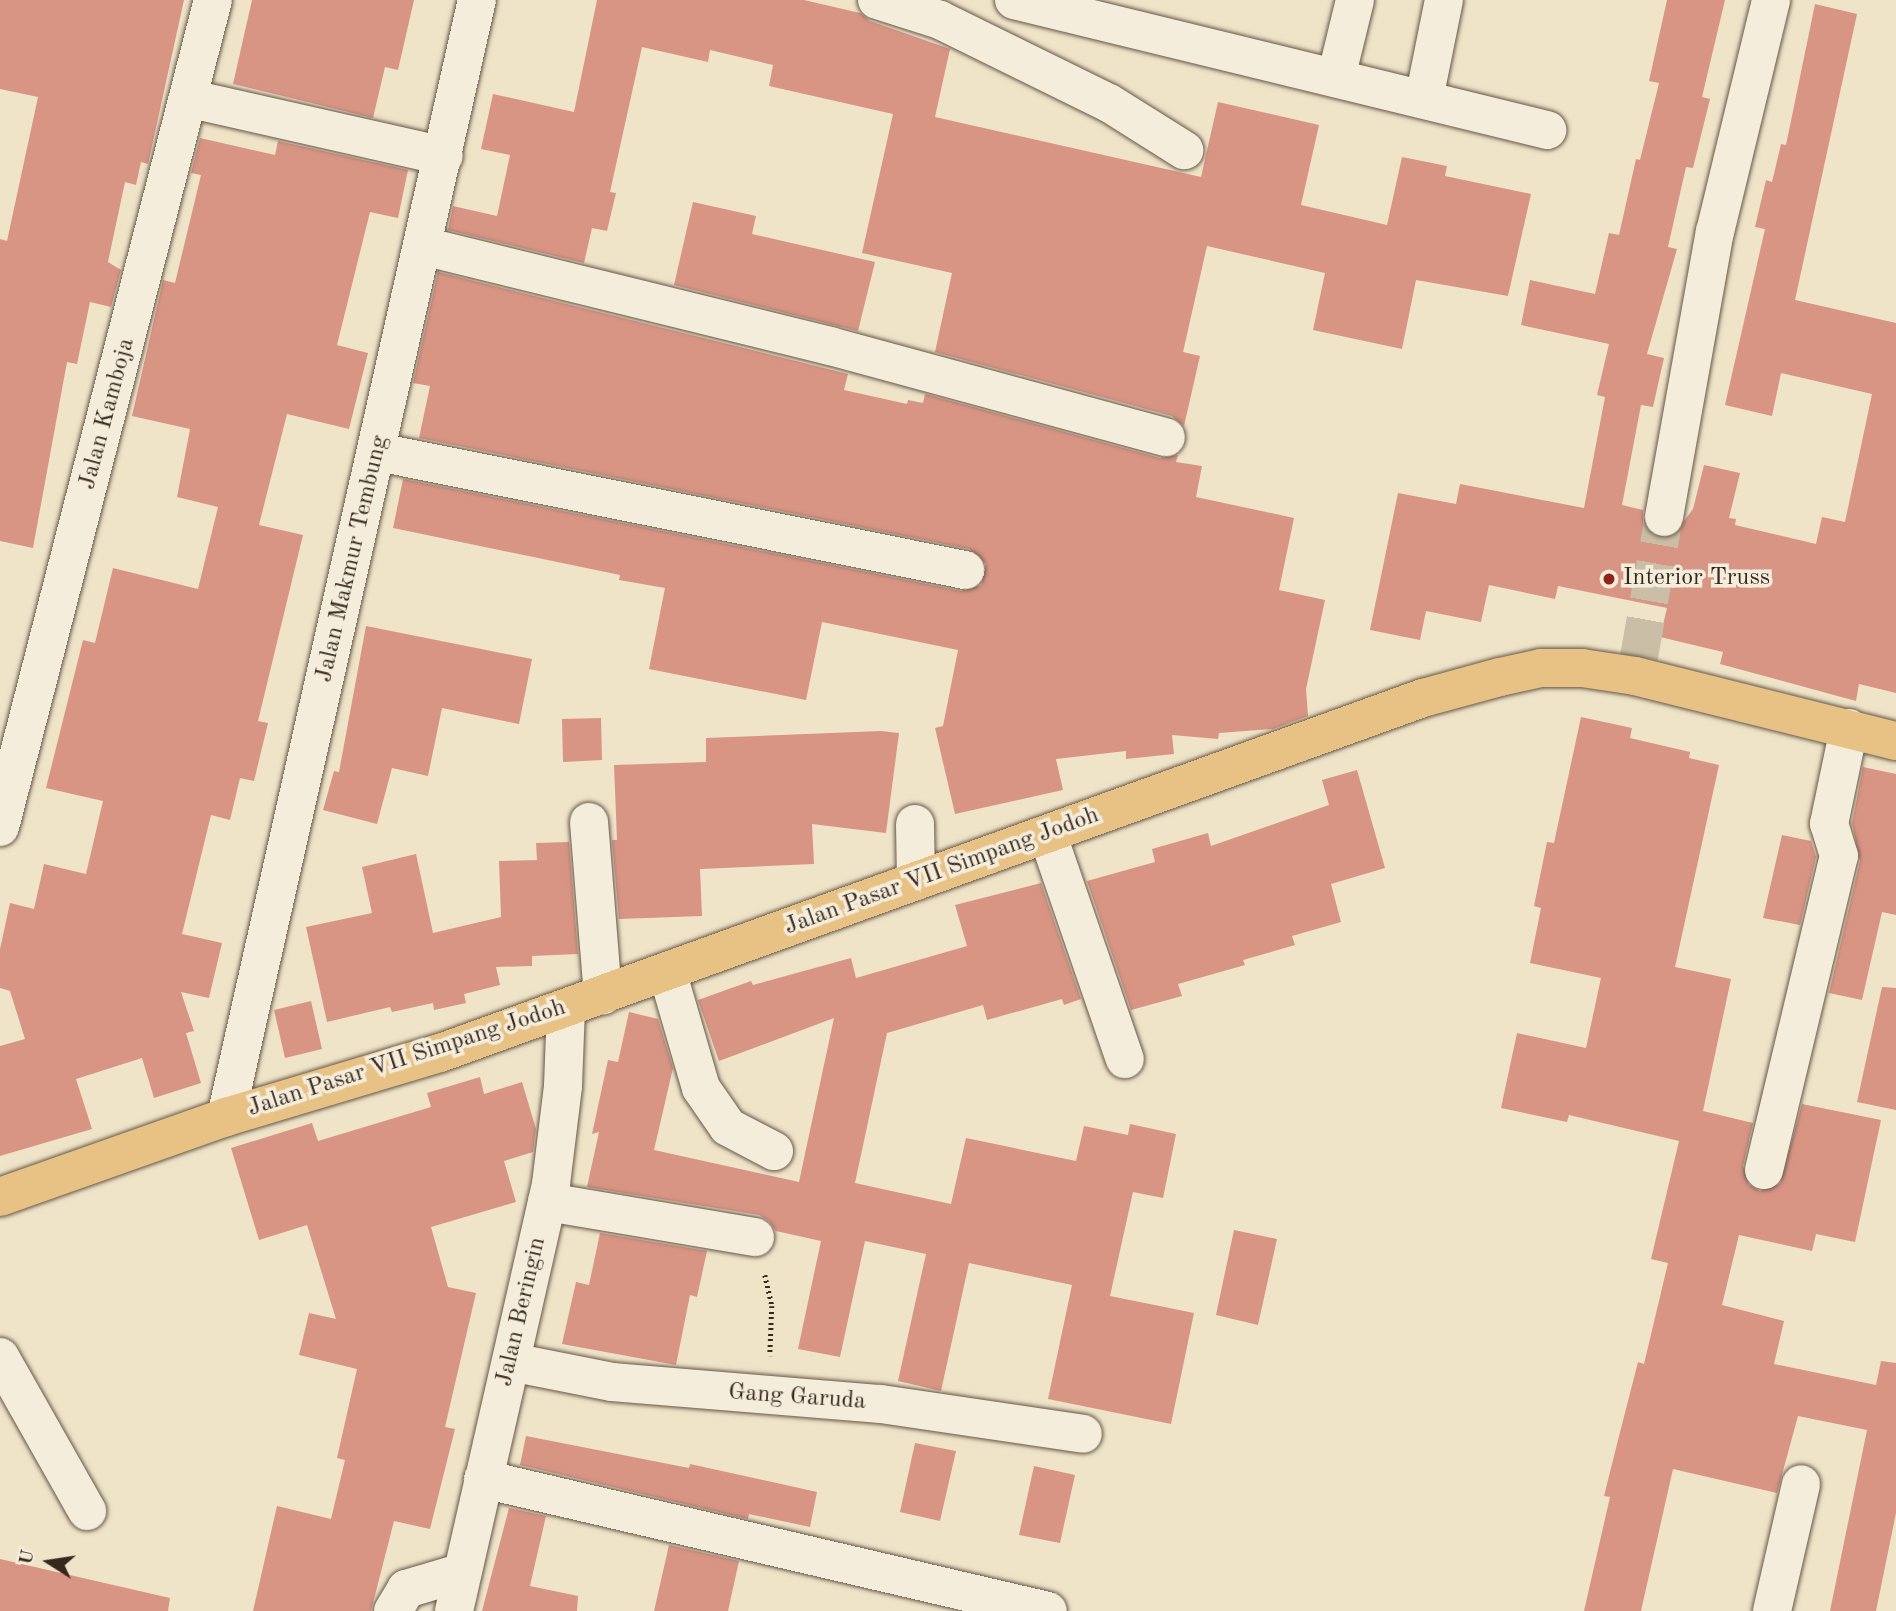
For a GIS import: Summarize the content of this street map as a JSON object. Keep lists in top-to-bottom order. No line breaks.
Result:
{"streets":{"main road":["Jalan Pasar VII Simpang Jodoh"],"street":["Jalan Kamboja","Jalan Makmur Tembung","Jalan Beringin","Gang Garuda"]},"crossings":[["Jalan Makmur Tembung","Jalan Pasar VII Simpang Jodoh"],["Jalan Pasar VII Simpang Jodoh","Jalan Beringin"],["Jalan Beringin","Gang Garuda"]],"places":["Interior Truss"],"north":"left"}
